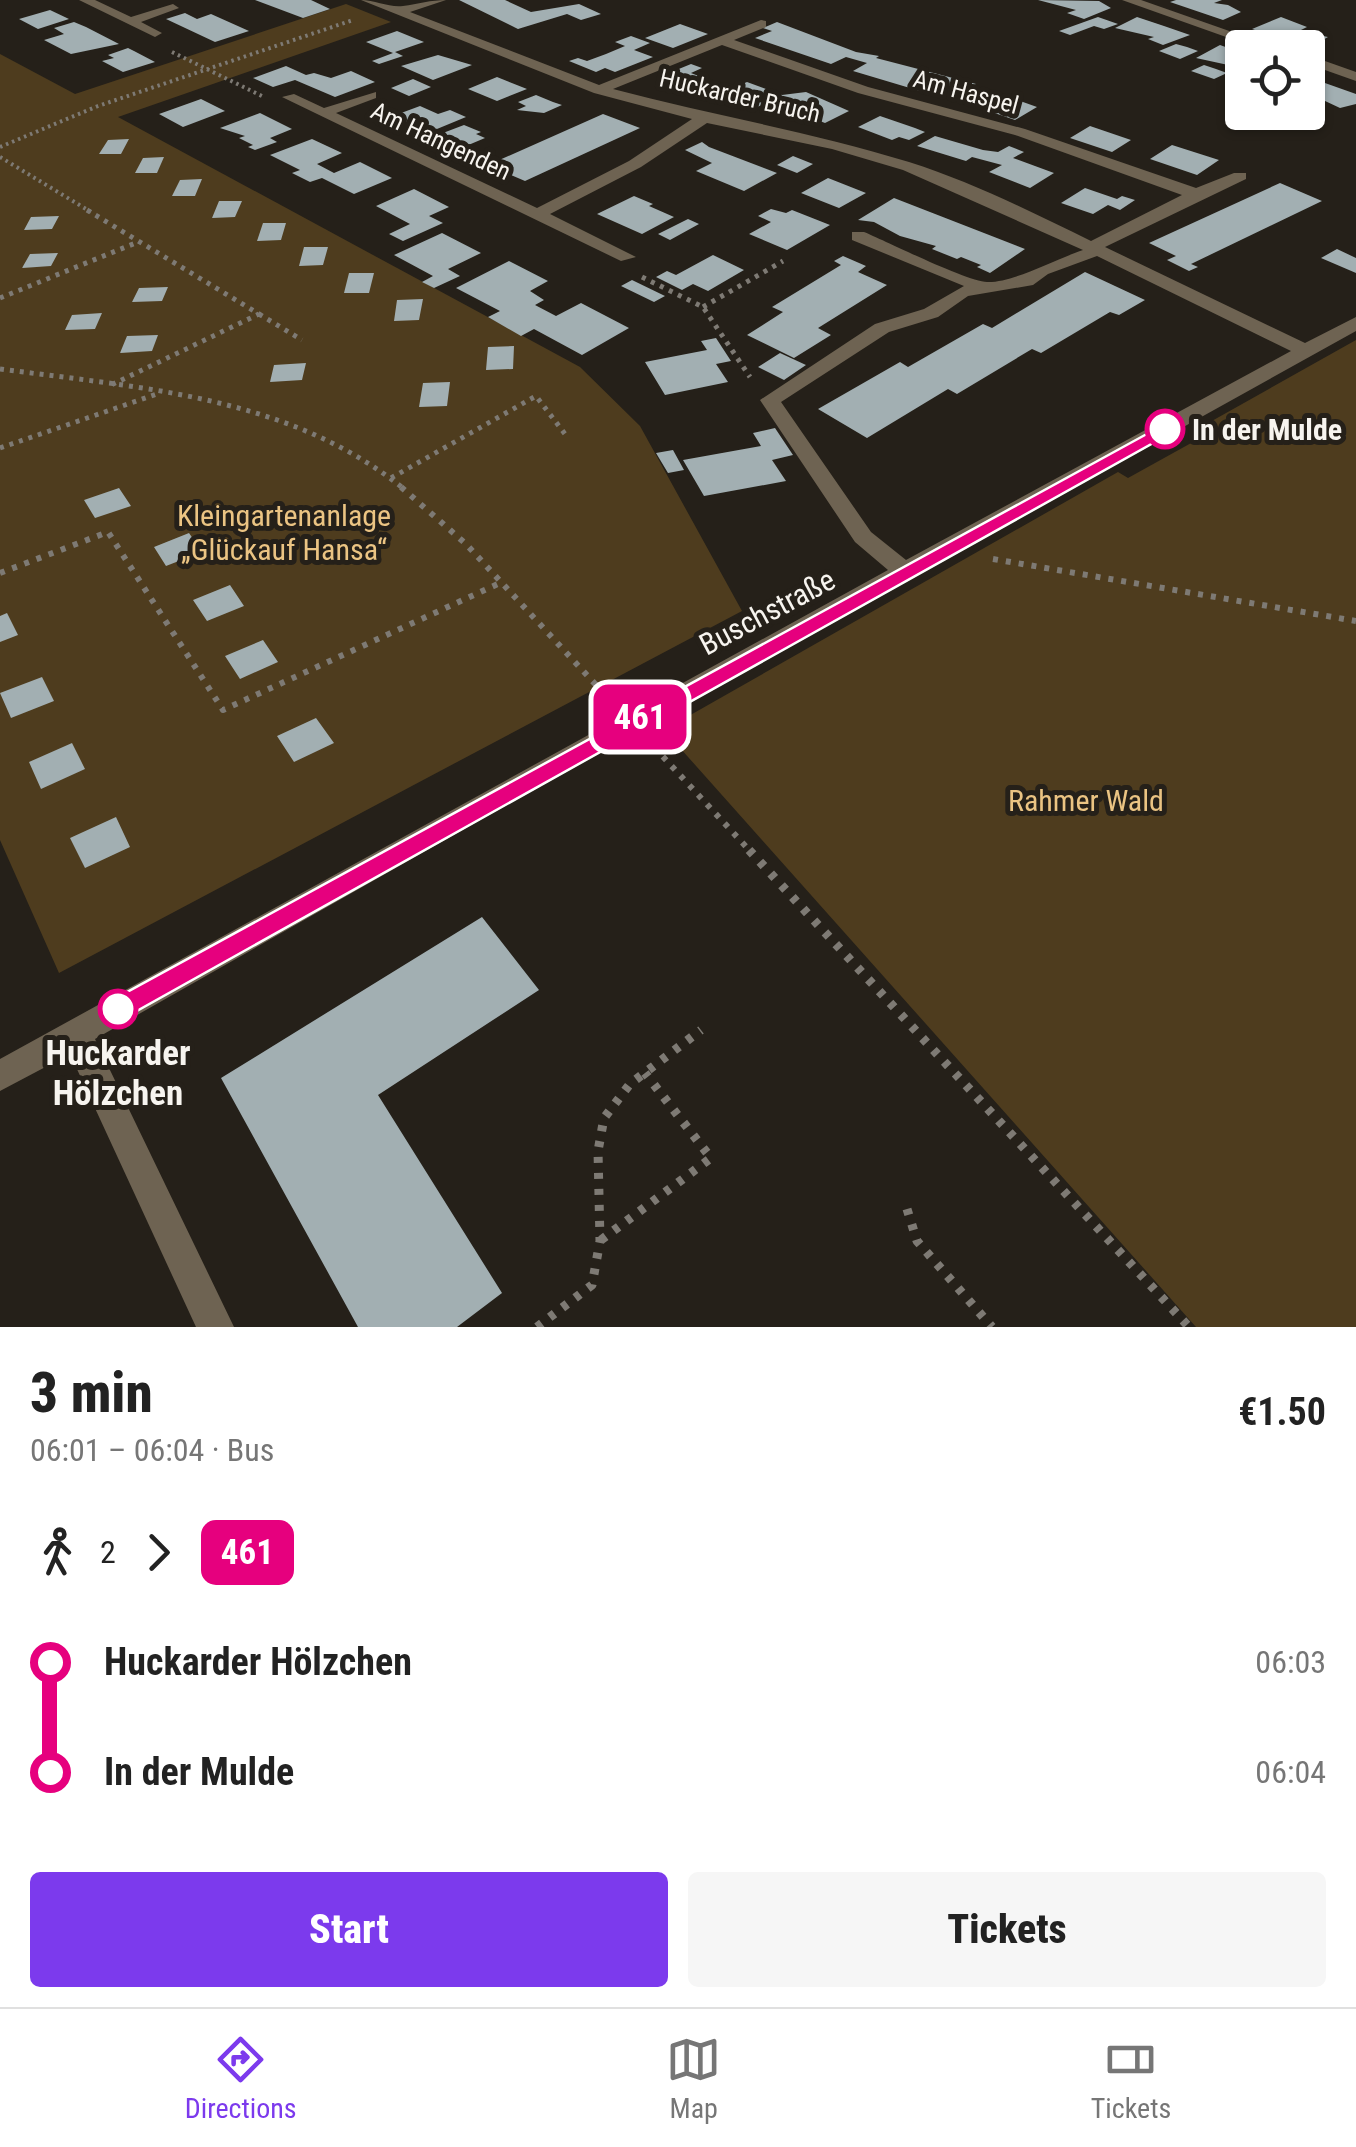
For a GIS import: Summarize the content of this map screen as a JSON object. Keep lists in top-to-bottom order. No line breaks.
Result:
{"streets":{"street":["Am Haspel","Huckarder Bruch","Am Hangenden","Buschstraße"]},"crossings":[["Huckarder Bruch","Am Hangenden"],["Huckarder Bruch","Buschstraße"]],"parks":["Kleingartenanlage „Glückauf Hansa“","Rahmer Wald"],"places":["In der Mulde","Huckarder Hölzchen"],"lines":["bus line 461"],"page":{"on_map":"461","heading":["3 min","06:01 – 06:04 · Bus","€1.50"],"legs":["2","461"],"list":[{"name":"Huckarder Hölzchen","value":"06:03"},{"name":"In der Mulde","value":"06:04"}],"buttons":["Start","Tickets"],"tabs":["Directions","Map","Tickets"]}}
